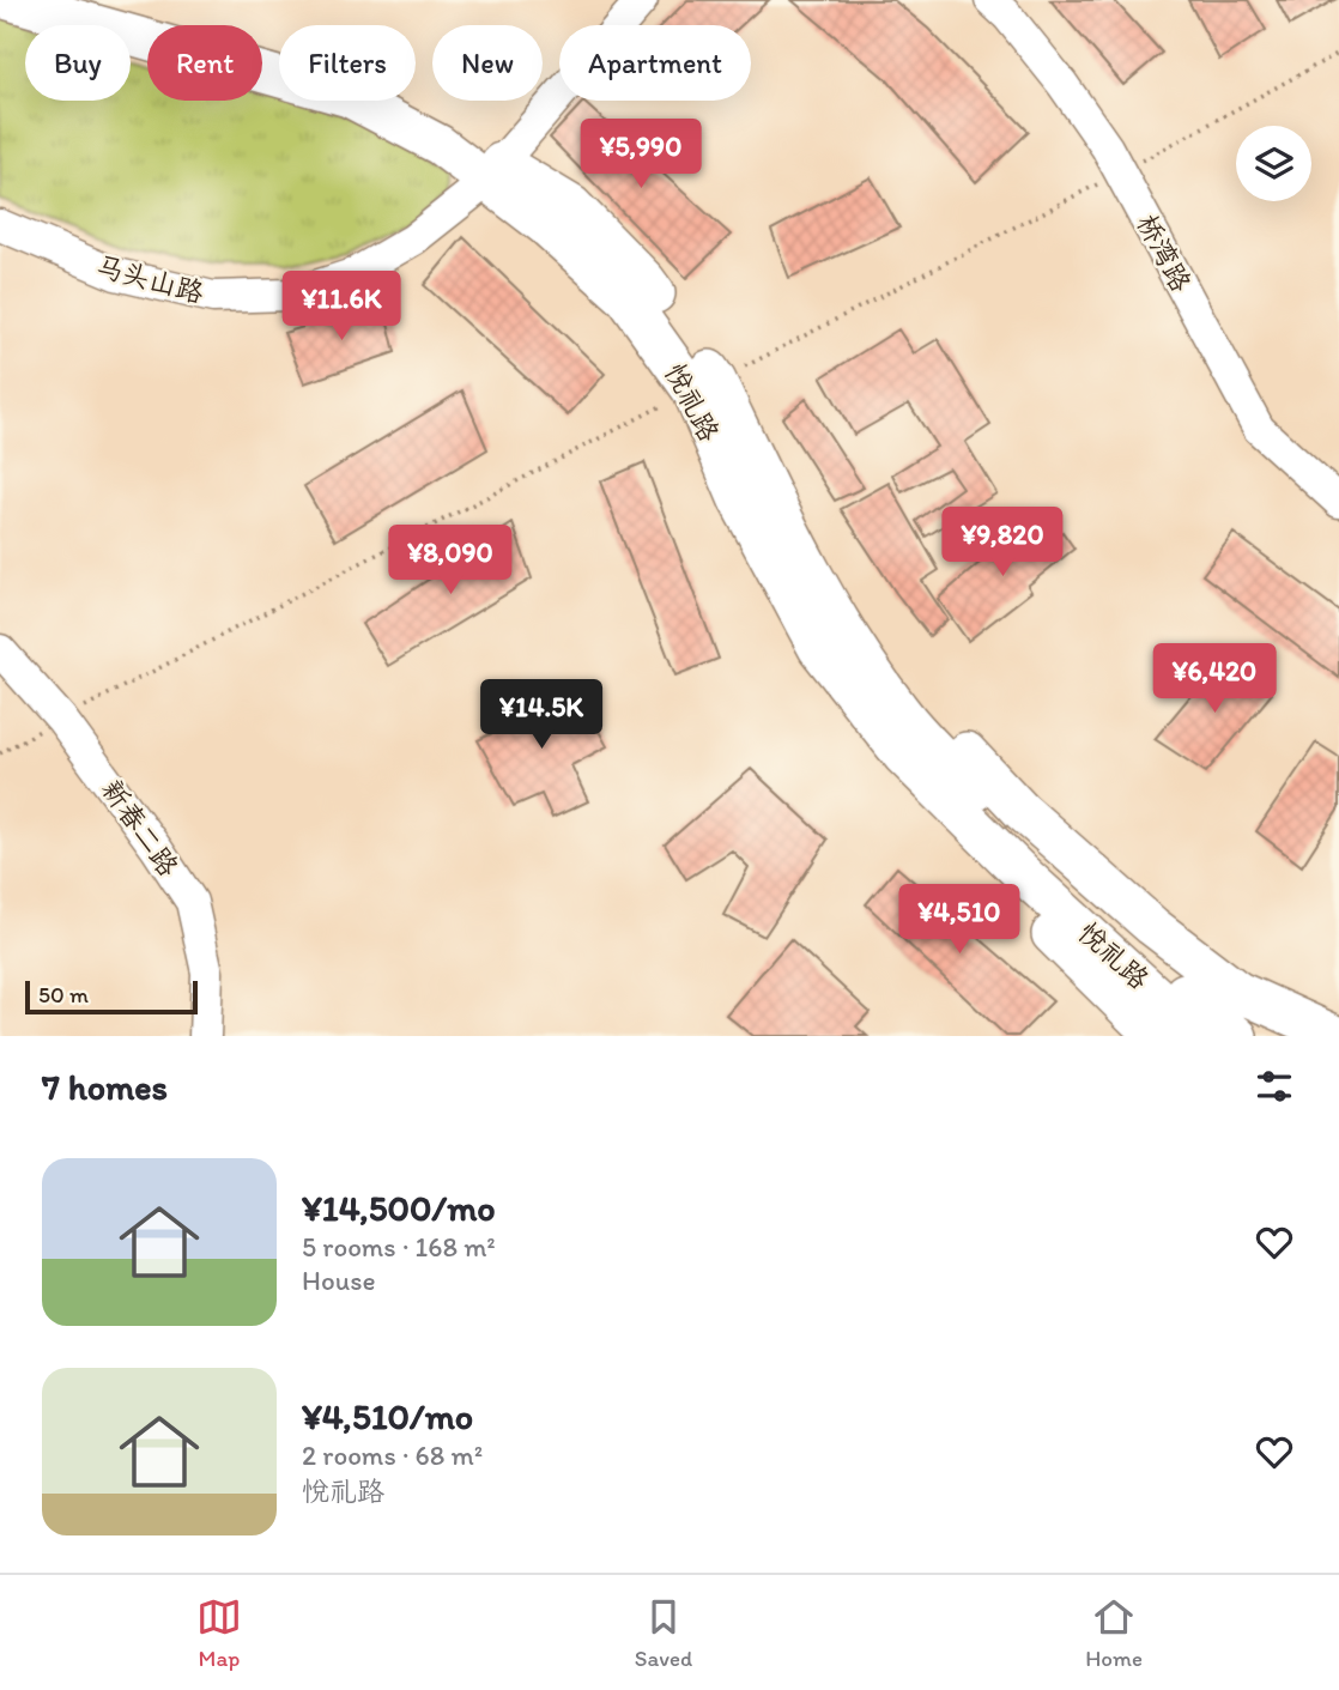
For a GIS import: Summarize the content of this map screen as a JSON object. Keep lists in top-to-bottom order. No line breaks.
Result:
{"streets":{"main road":["悦礼路"],"street":["桥湾路","马头山路","新春二路"]},"crossings":[["马头山路","悦礼路"]],"scale_bar":"50 m","page":{"chip":["Buy","Rent","Filters","New","Apartment"],"price":["¥5,990","¥11.6K","¥9,820","¥8,090","¥6,420","¥14.5K","¥4,510"],"scale":"50 m","heading":"7 homes","list":[{"name":"¥14,500/mo","note":"5 rooms · 168 m² · House"},{"name":"¥4,510/mo","note":"2 rooms · 68 m² · 悦礼路"}],"tabs":["Map","Saved","Home"]}}
